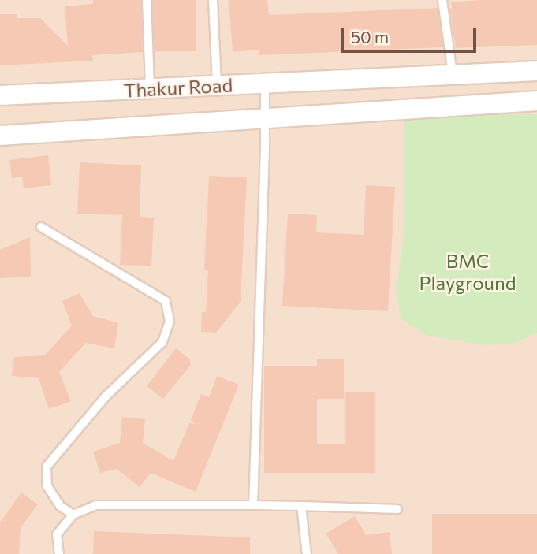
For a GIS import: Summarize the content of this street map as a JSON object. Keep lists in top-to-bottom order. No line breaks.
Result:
{"streets":{"street":["Thakur Road"]},"parks":["BMC Playground"],"scale_bar":"50 m"}
